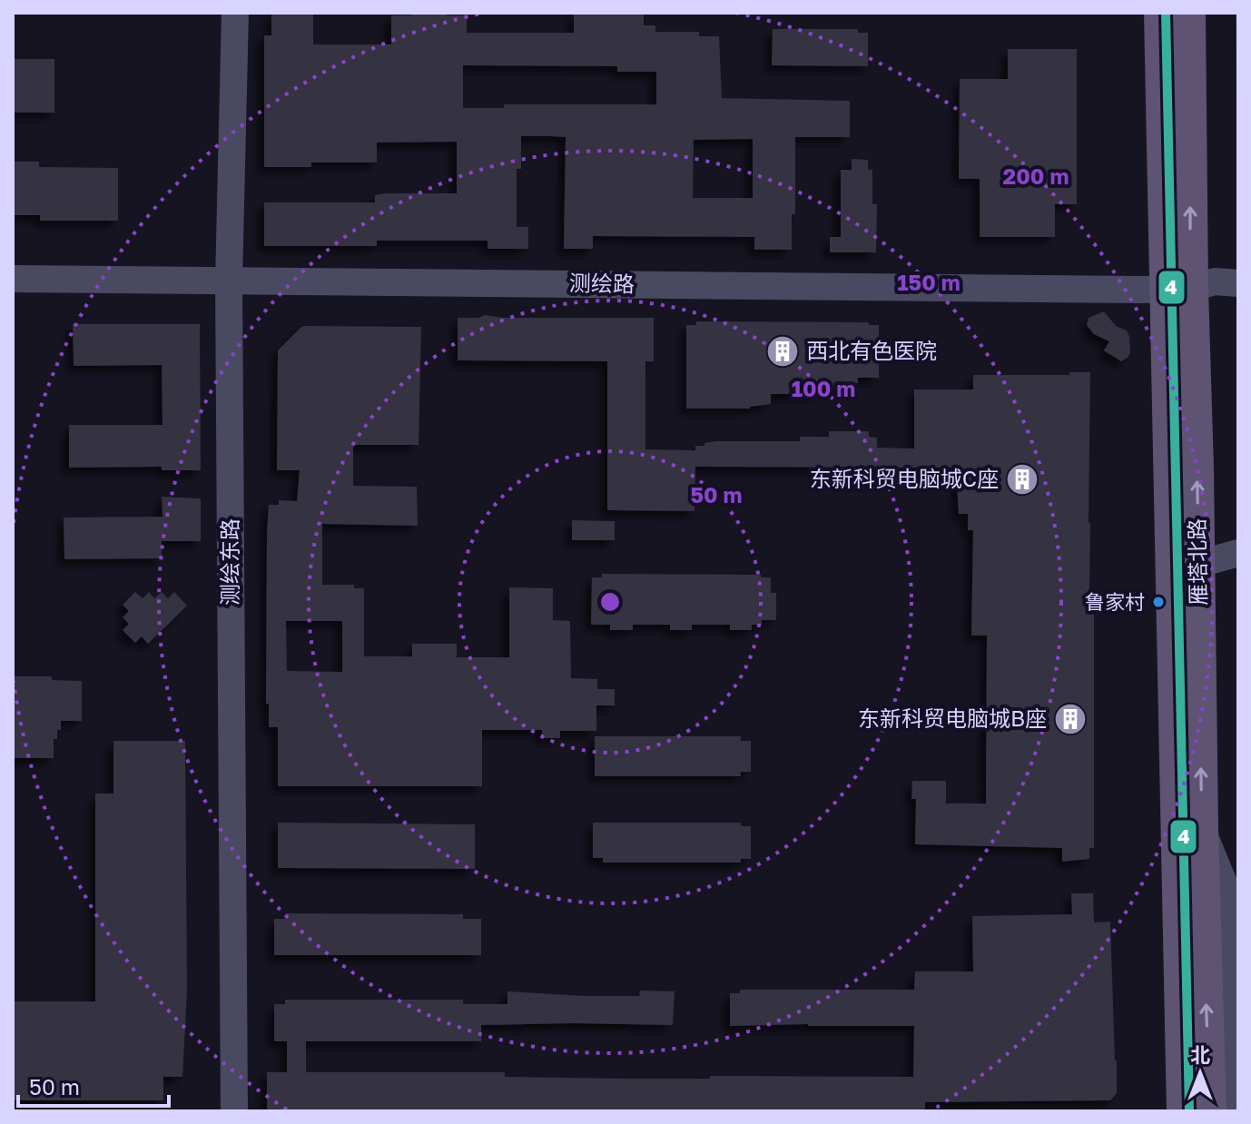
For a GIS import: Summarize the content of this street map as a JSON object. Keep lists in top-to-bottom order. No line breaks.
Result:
{"streets":{"main road":["雁塔北路"],"street":["测绘路","测绘东路"]},"crossings":[["测绘路","测绘东路"],["测绘路","雁塔北路"]],"places":{"building":["西北有色医院","东新科贸电脑城C座","东新科贸电脑城B座"],"other":["鲁家村"]},"lines":["transit line 4"],"scale_bar":"50 m","north":"top","rings":["200 m","150 m","100 m","50 m"]}
